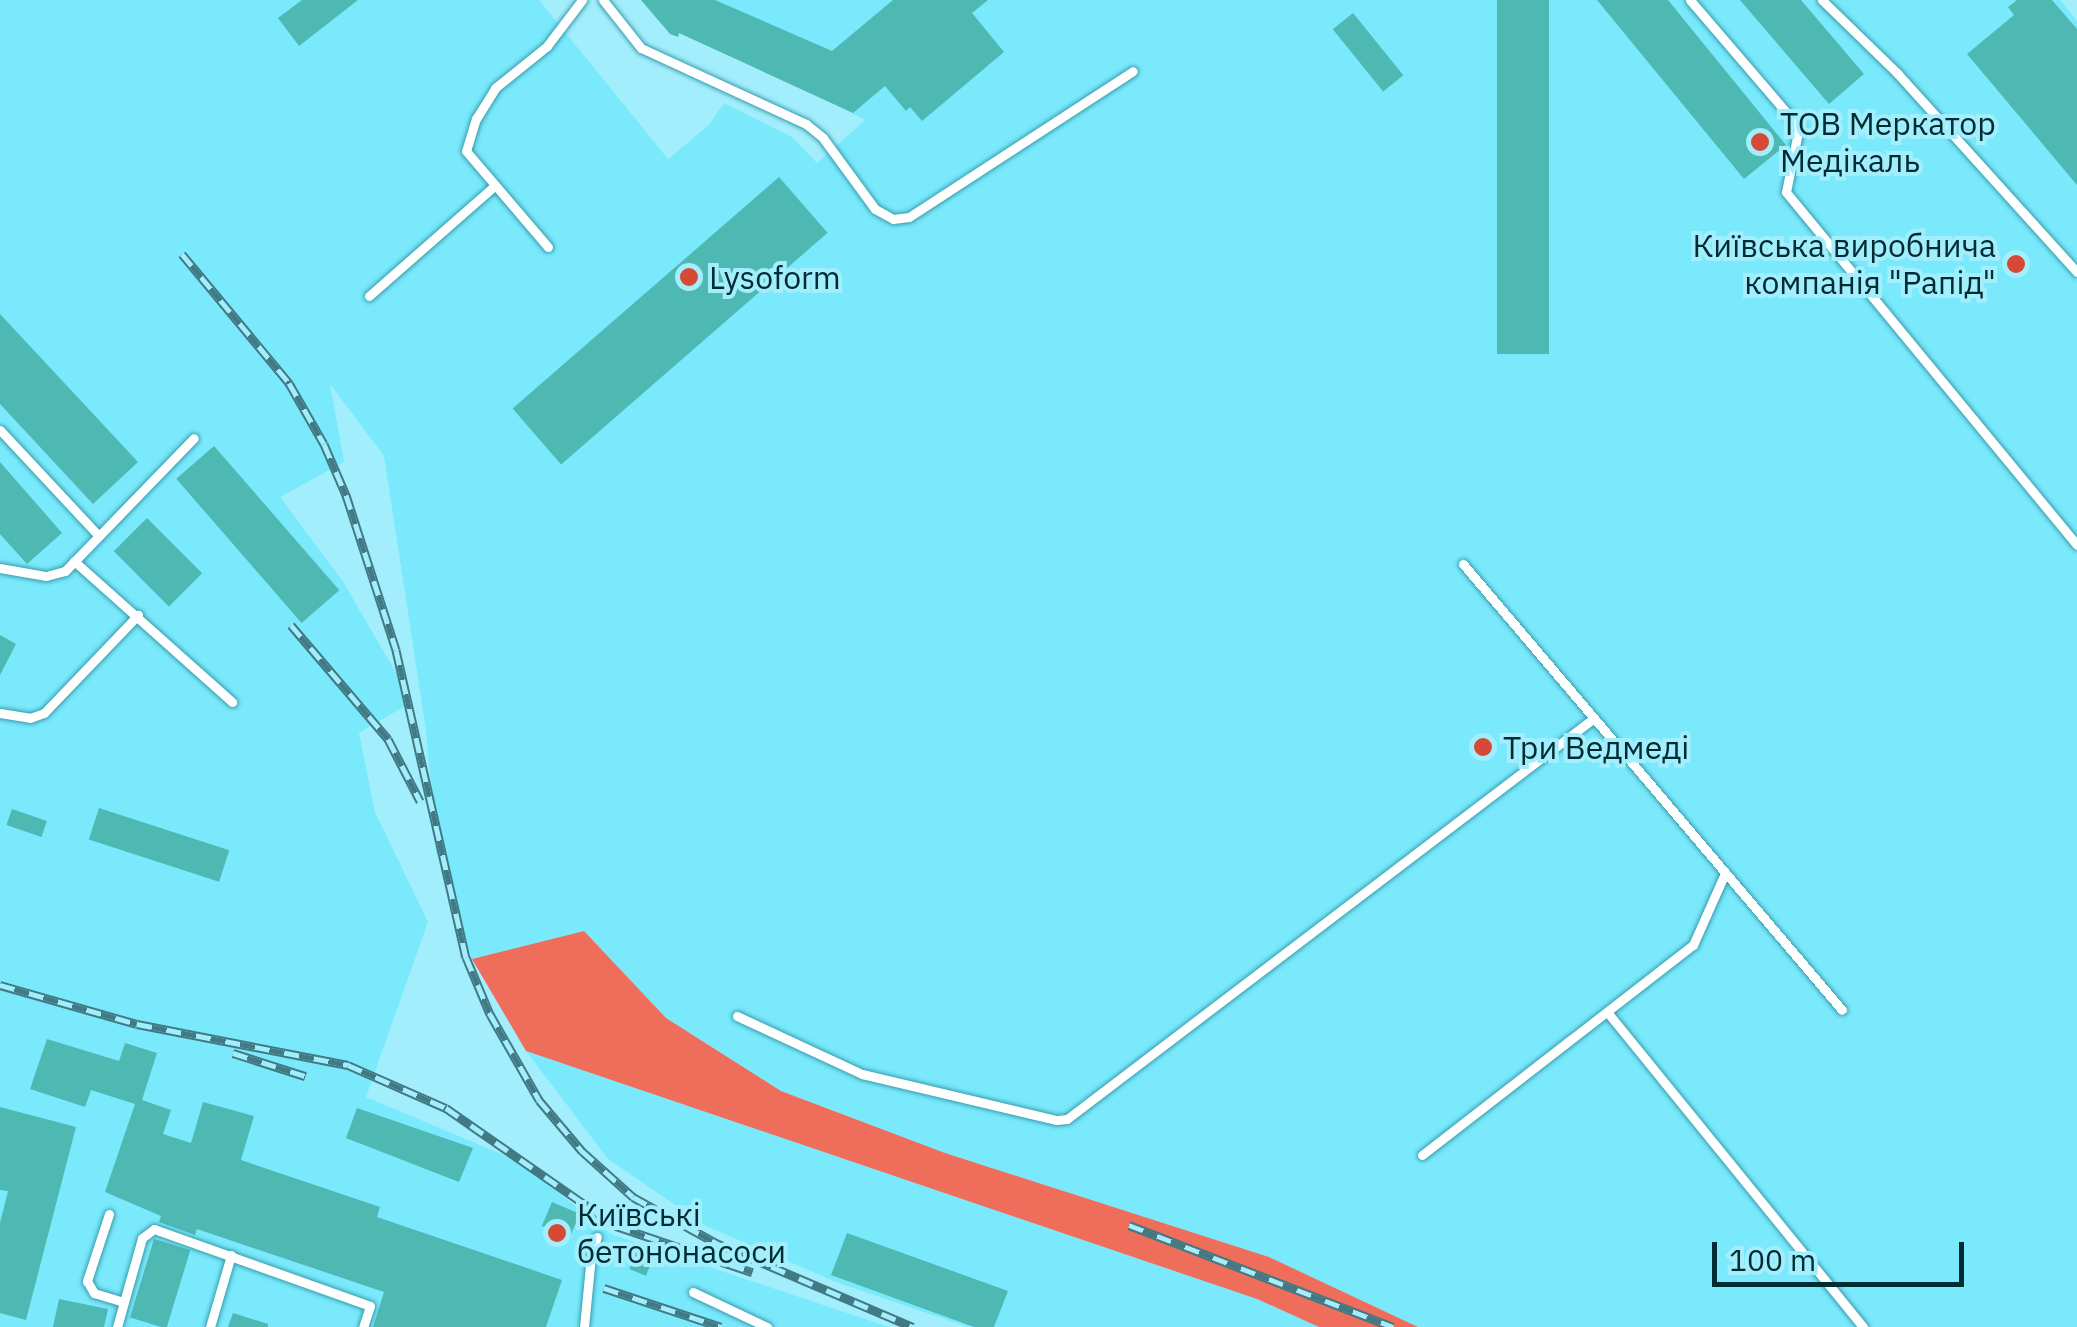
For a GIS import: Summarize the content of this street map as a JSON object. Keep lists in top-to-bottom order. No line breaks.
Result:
{"places":["ТОВ Меркатор Медікаль","Київська виробнича компанія \"Рапід\"","Lysoform","Три Ведмеді","Київські бетононасоси"],"scale_bar":"100 m"}
